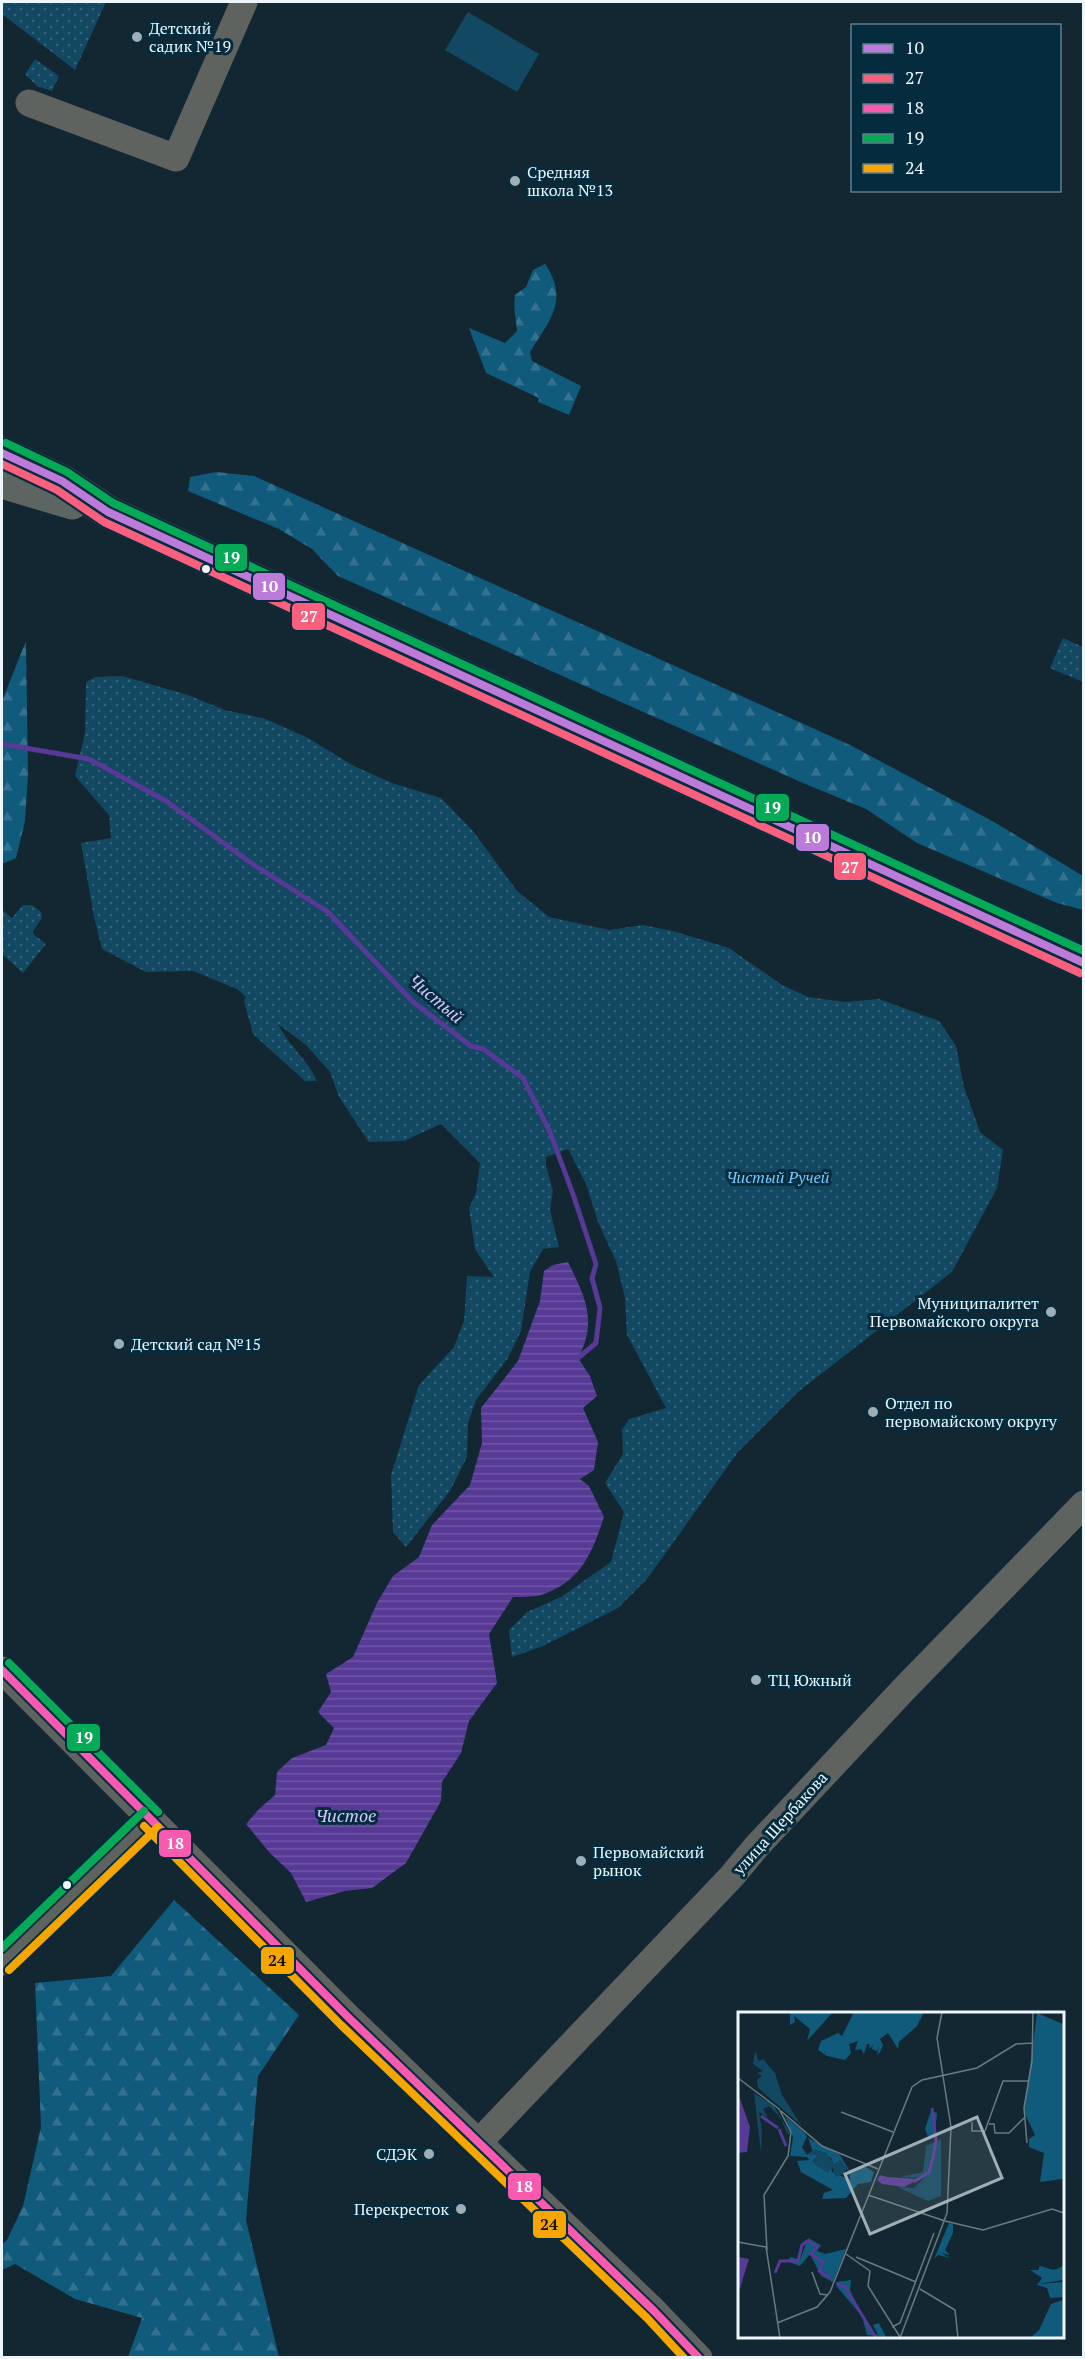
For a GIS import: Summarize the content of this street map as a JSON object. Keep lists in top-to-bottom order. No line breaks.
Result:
{"streets":{"street":["улица Щербакова"]},"water":["Чистый","Чистое"],"parks":["Чистый Ручей"],"places":["Детский садик №19","Средняя школа №13","Муниципалитет Первомайского округа","Детский сад №15","Отдел по первомайскому округу","ТЦ Южный","Первомайский рынок","СДЭК","Перекресток"],"lines":["transit line 19","transit line 10","transit line 27","transit line 18","transit line 24"],"legend":["10","27","18","19","24"]}
